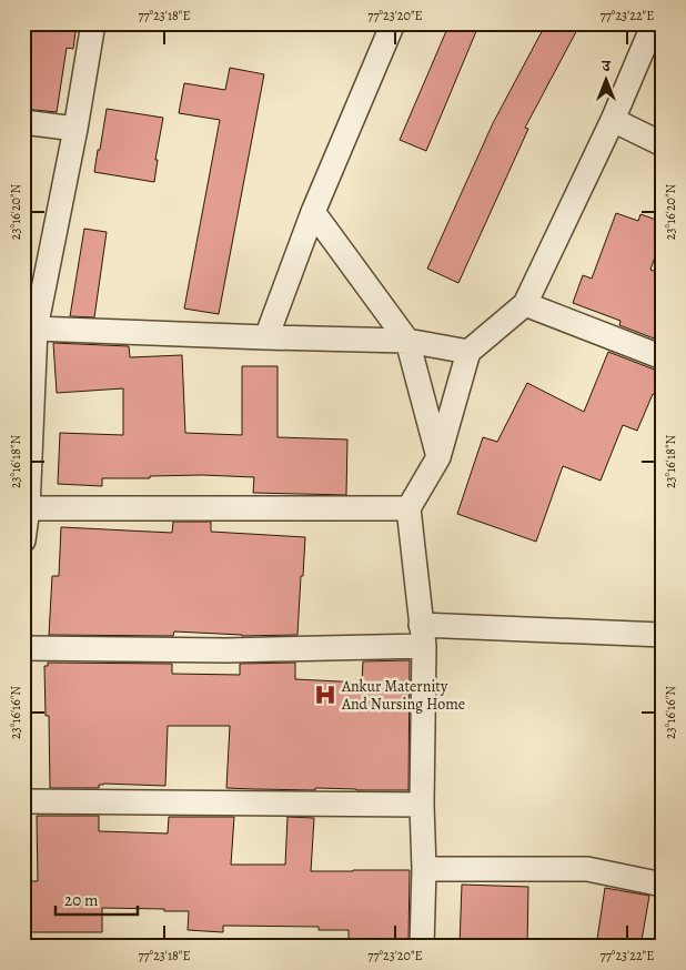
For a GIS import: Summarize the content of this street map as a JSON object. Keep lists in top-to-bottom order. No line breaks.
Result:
{"places":{"hospital":["Ankur Maternity And Nursing Home"]},"scale_bar":"20 m","north":"top","coordinates":["77°23'18\"E","77°23'20\"E","77°23'22\"E","23°16'20\"N","23°16'18\"N","23°16'16\"N"]}
